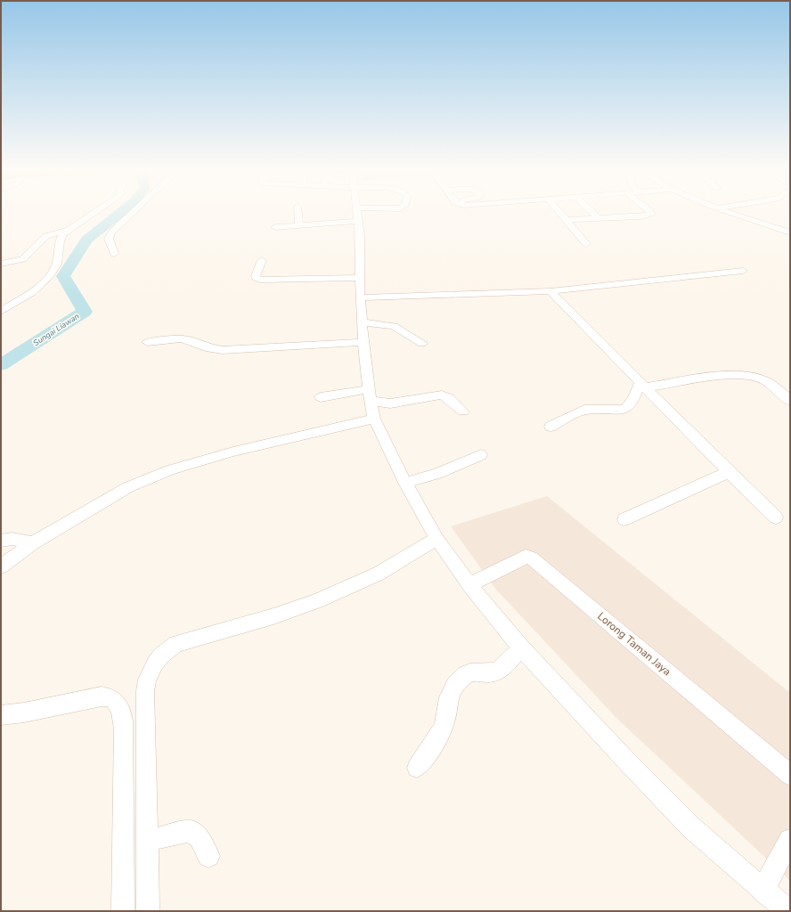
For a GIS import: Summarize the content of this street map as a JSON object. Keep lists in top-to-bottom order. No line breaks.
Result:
{"streets":{"street":["Lorong Taman Jaya"]},"water":["Sungai Liawan"]}
